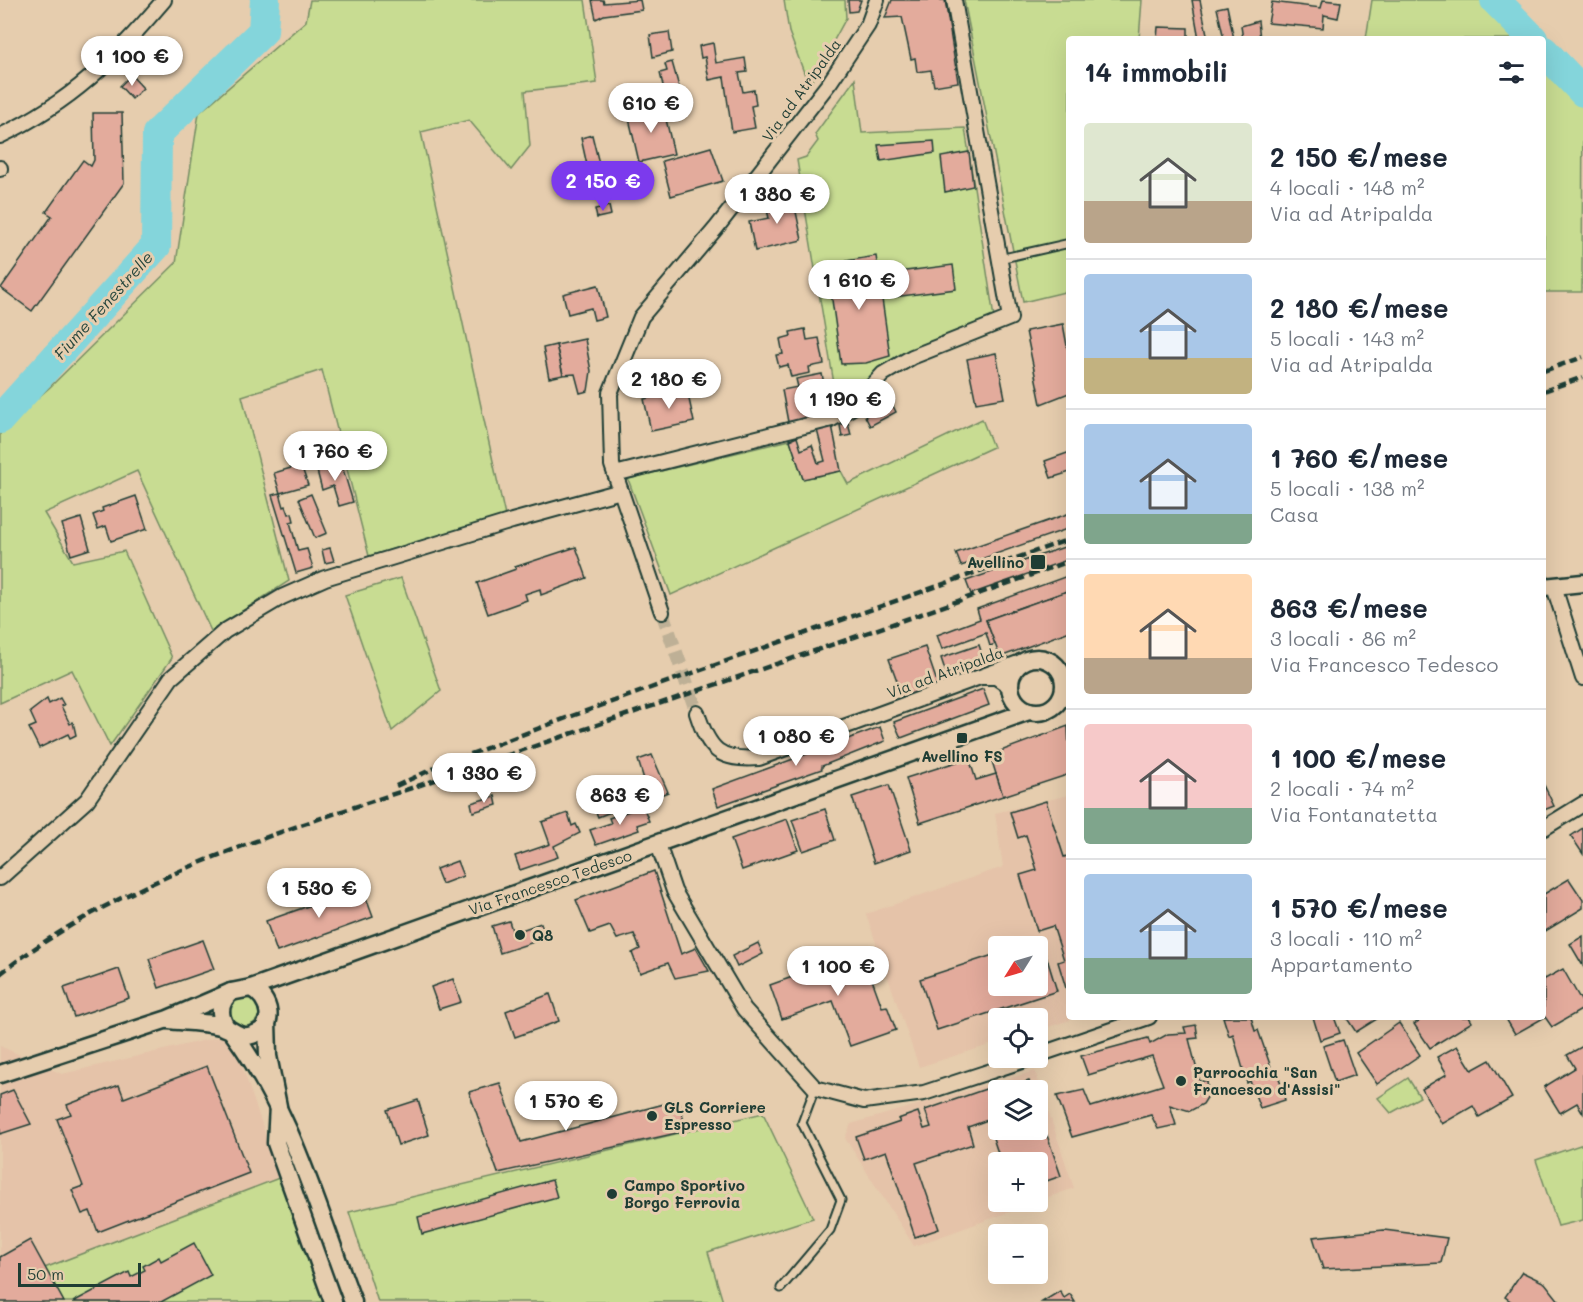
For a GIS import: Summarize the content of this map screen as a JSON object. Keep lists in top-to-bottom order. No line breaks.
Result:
{"streets":{"street":["Via ad Atripalda","Via Francesco Tedesco"]},"crossings":[["Via ad Atripalda","Via Francesco Tedesco"]],"water":["Fiume Fenestrelle"],"places":{"transit":["Avellino","Avellino FS"],"other":["Q8","Parrocchia \"San Francesco d'Assisi\"","GLS Corriere Espresso","Campo Sportivo Borgo Ferrovia"]},"scale_bar":"50 m","north":"bottom left","page":{"price":["1 100 €","610 €","2 150 €","1 380 €","1 610 €","2 180 €","1 190 €","1 760 €","1 080 €","1 330 €","863 €","1 530 €","1 100 €","1 570 €"],"heading":"14 immobili","list":[{"name":"2 150 €/mese","note":"4 locali · 148 m² · Via ad Atripalda"},{"name":"2 180 €/mese","note":"5 locali · 143 m² · Via ad Atripalda"},{"name":"1 760 €/mese","note":"5 locali · 138 m² · Casa"},{"name":"863 €/mese","note":"3 locali · 86 m² · Via Francesco Tedesco"},{"name":"1 100 €/mese","note":"2 locali · 74 m² · Via Fontanatetta"},{"name":"1 570 €/mese","note":"3 locali · 110 m² · Appartamento"}],"map_buttons":["+","−"],"scale":"50 m"}}
